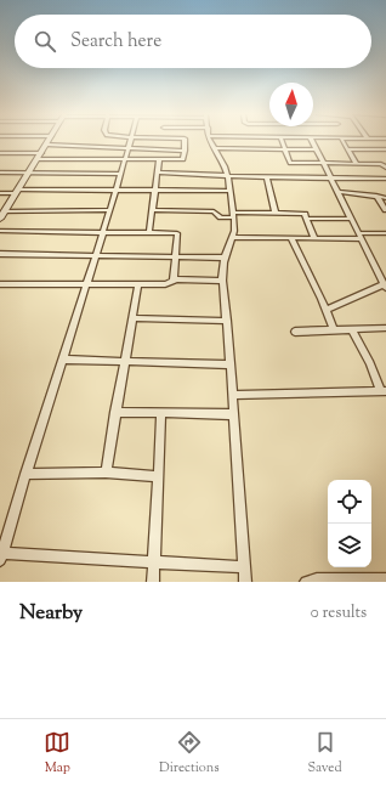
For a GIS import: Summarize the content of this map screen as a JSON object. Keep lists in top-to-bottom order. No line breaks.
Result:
{"north":"top","page":{"search":"Search here","heading":["Nearby","0 results"],"nav":["Map","Directions","Saved"]}}
